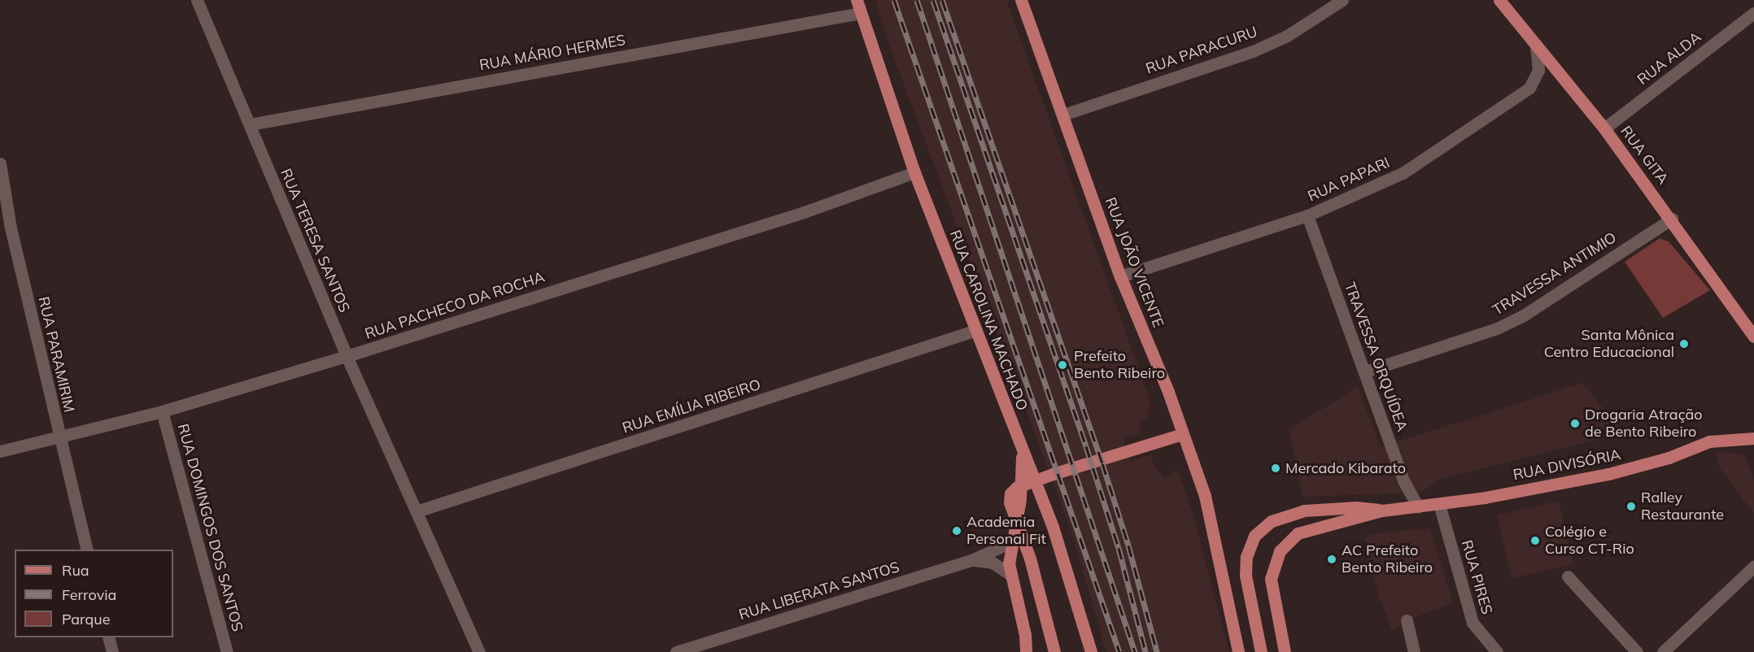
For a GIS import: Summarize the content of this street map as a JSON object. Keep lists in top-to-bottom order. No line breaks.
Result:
{"streets":{"main road":["RUA GITA","RUA JOÃO VICENTE","RUA CAROLINA MACHADO","RUA DIVISÓRIA"],"street":["RUA PARACURU","RUA MÁRIO HERMES","RUA ALDA","RUA PAPARI","RUA TERESA SANTOS","TRAVESSA ANTIMIO","RUA PACHECO DA ROCHA","RUA PARAMIRIM","TRAVESSA ORQUÍDEA","RUA EMÍLIA RIBEIRO","RUA DOMINGOS DOS SANTOS","RUA PIRES","RUA LIBERATA SANTOS"]},"crossings":[["RUA PARACURU","RUA JOÃO VICENTE"],["RUA MÁRIO HERMES","RUA TERESA SANTOS"],["RUA MÁRIO HERMES","RUA CAROLINA MACHADO"],["RUA ALDA","RUA GITA"],["RUA GITA","RUA PAPARI"],["RUA GITA","TRAVESSA ANTIMIO"],["RUA PAPARI","RUA JOÃO VICENTE"],["RUA PAPARI","TRAVESSA ORQUÍDEA"],["RUA TERESA SANTOS","RUA PACHECO DA ROCHA"],["RUA TERESA SANTOS","RUA EMÍLIA RIBEIRO"],["TRAVESSA ANTIMIO","TRAVESSA ORQUÍDEA"],["RUA PACHECO DA ROCHA","RUA CAROLINA MACHADO"],["RUA PACHECO DA ROCHA","RUA PARAMIRIM"],["RUA PACHECO DA ROCHA","RUA DOMINGOS DOS SANTOS"],["RUA CAROLINA MACHADO","RUA EMÍLIA RIBEIRO"],["TRAVESSA ORQUÍDEA","RUA DIVISÓRIA"],["RUA DIVISÓRIA","RUA PIRES"]],"places":["Santa Mônica Centro Educacional","Prefeito Bento Ribeiro","Drogaria Atração de Bento Ribeiro","Mercado Kibarato","Ralley Restaurante","Academia Personal Fit","Colégio e Curso CT-Rio","AC Prefeito Bento Ribeiro"],"legend":["Rua","Ferrovia","Parque"]}
